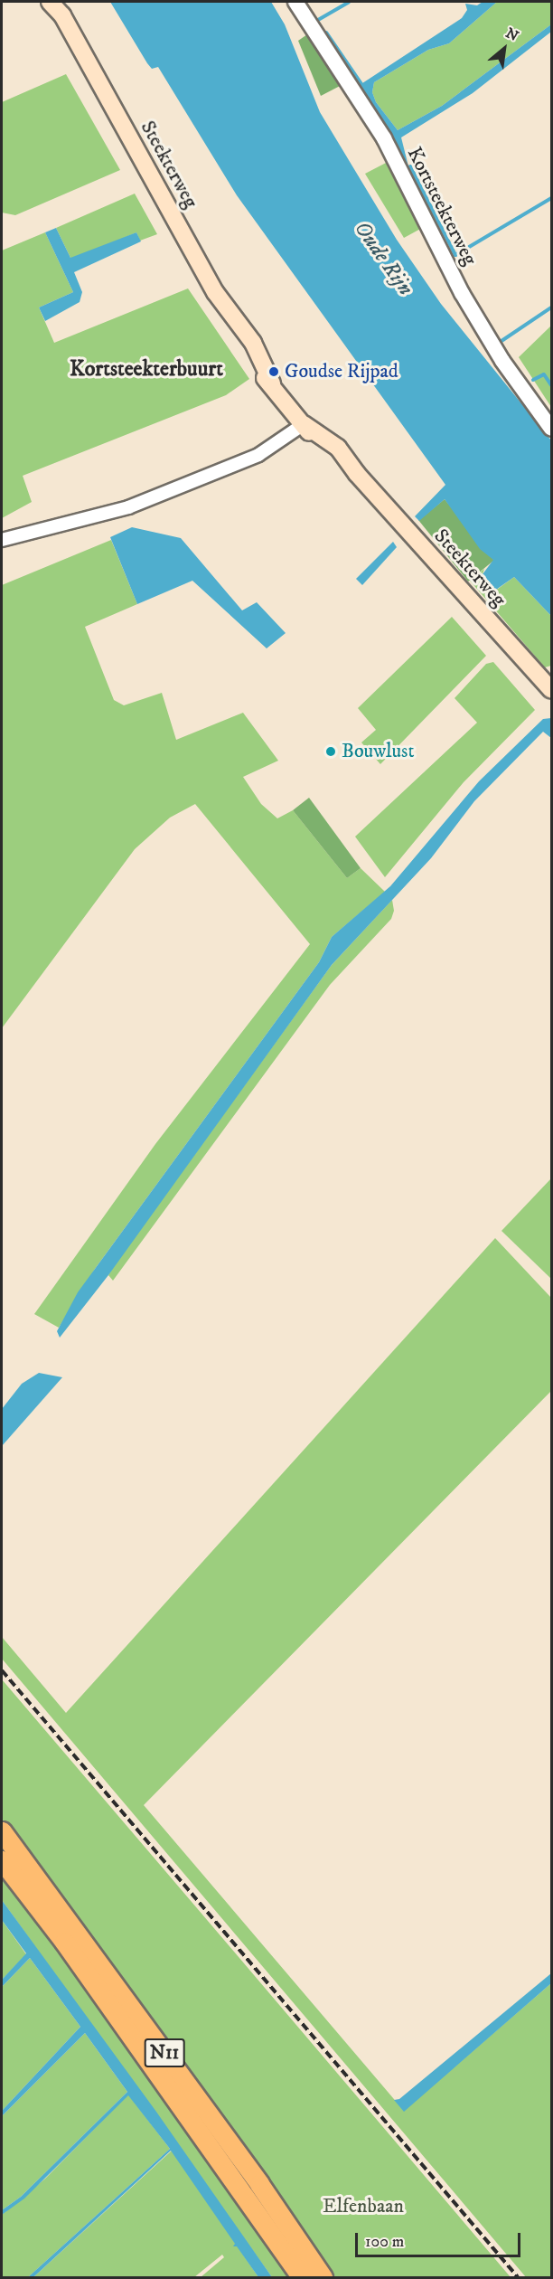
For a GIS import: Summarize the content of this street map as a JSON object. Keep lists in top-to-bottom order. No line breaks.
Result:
{"streets":{"highway":["N11"],"main road":["Steekterweg"],"street":["Kortsteekterweg"]},"districts":["Kortsteekterbuurt"],"water":["Oude Rijn"],"parks":["Elfenbaan"],"places":["Goudse Rijpad","Bouwlust"],"scale_bar":"100 m","north":"top right"}
